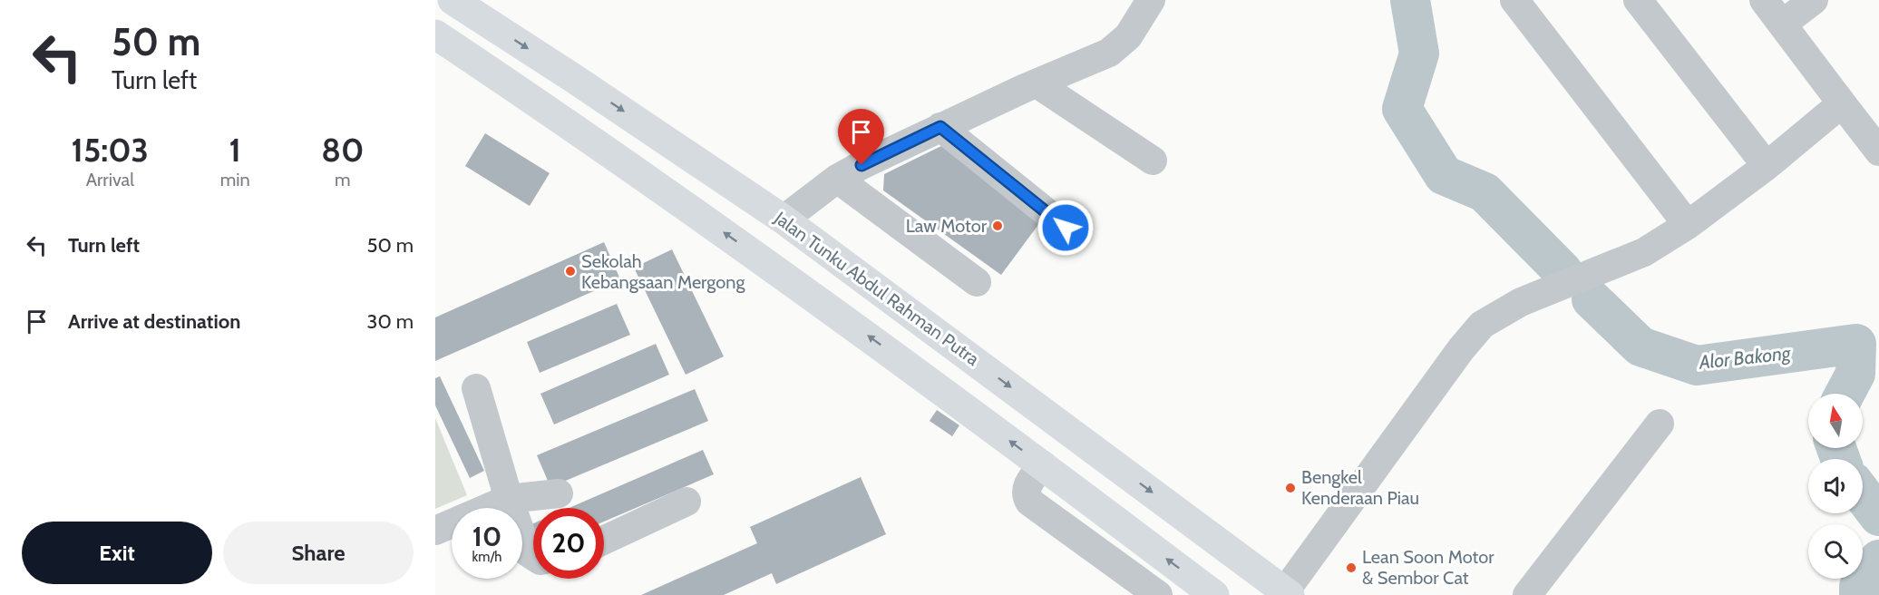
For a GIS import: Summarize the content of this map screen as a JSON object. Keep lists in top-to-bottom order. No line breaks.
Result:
{"streets":{"main road":["Jalan Tunku Abdul Rahman Putra"]},"water":["Alor Bakong"],"places":["Law Motor","Sekolah Kebangsaan Mergong","Bengkel Kenderaan Piau","Lean Soon Motor & Sembor Cat"],"north":"top","page":{"turn":["50 m","Turn left"],"eta":["15:03","Arrival","1","min","80","m"],"list":[{"name":"Turn left","value":"50 m"},{"name":"Arrive at destination","value":"30 m"}],"speed":"10 km/h","limit":"20","buttons":["Exit","Share"]}}
